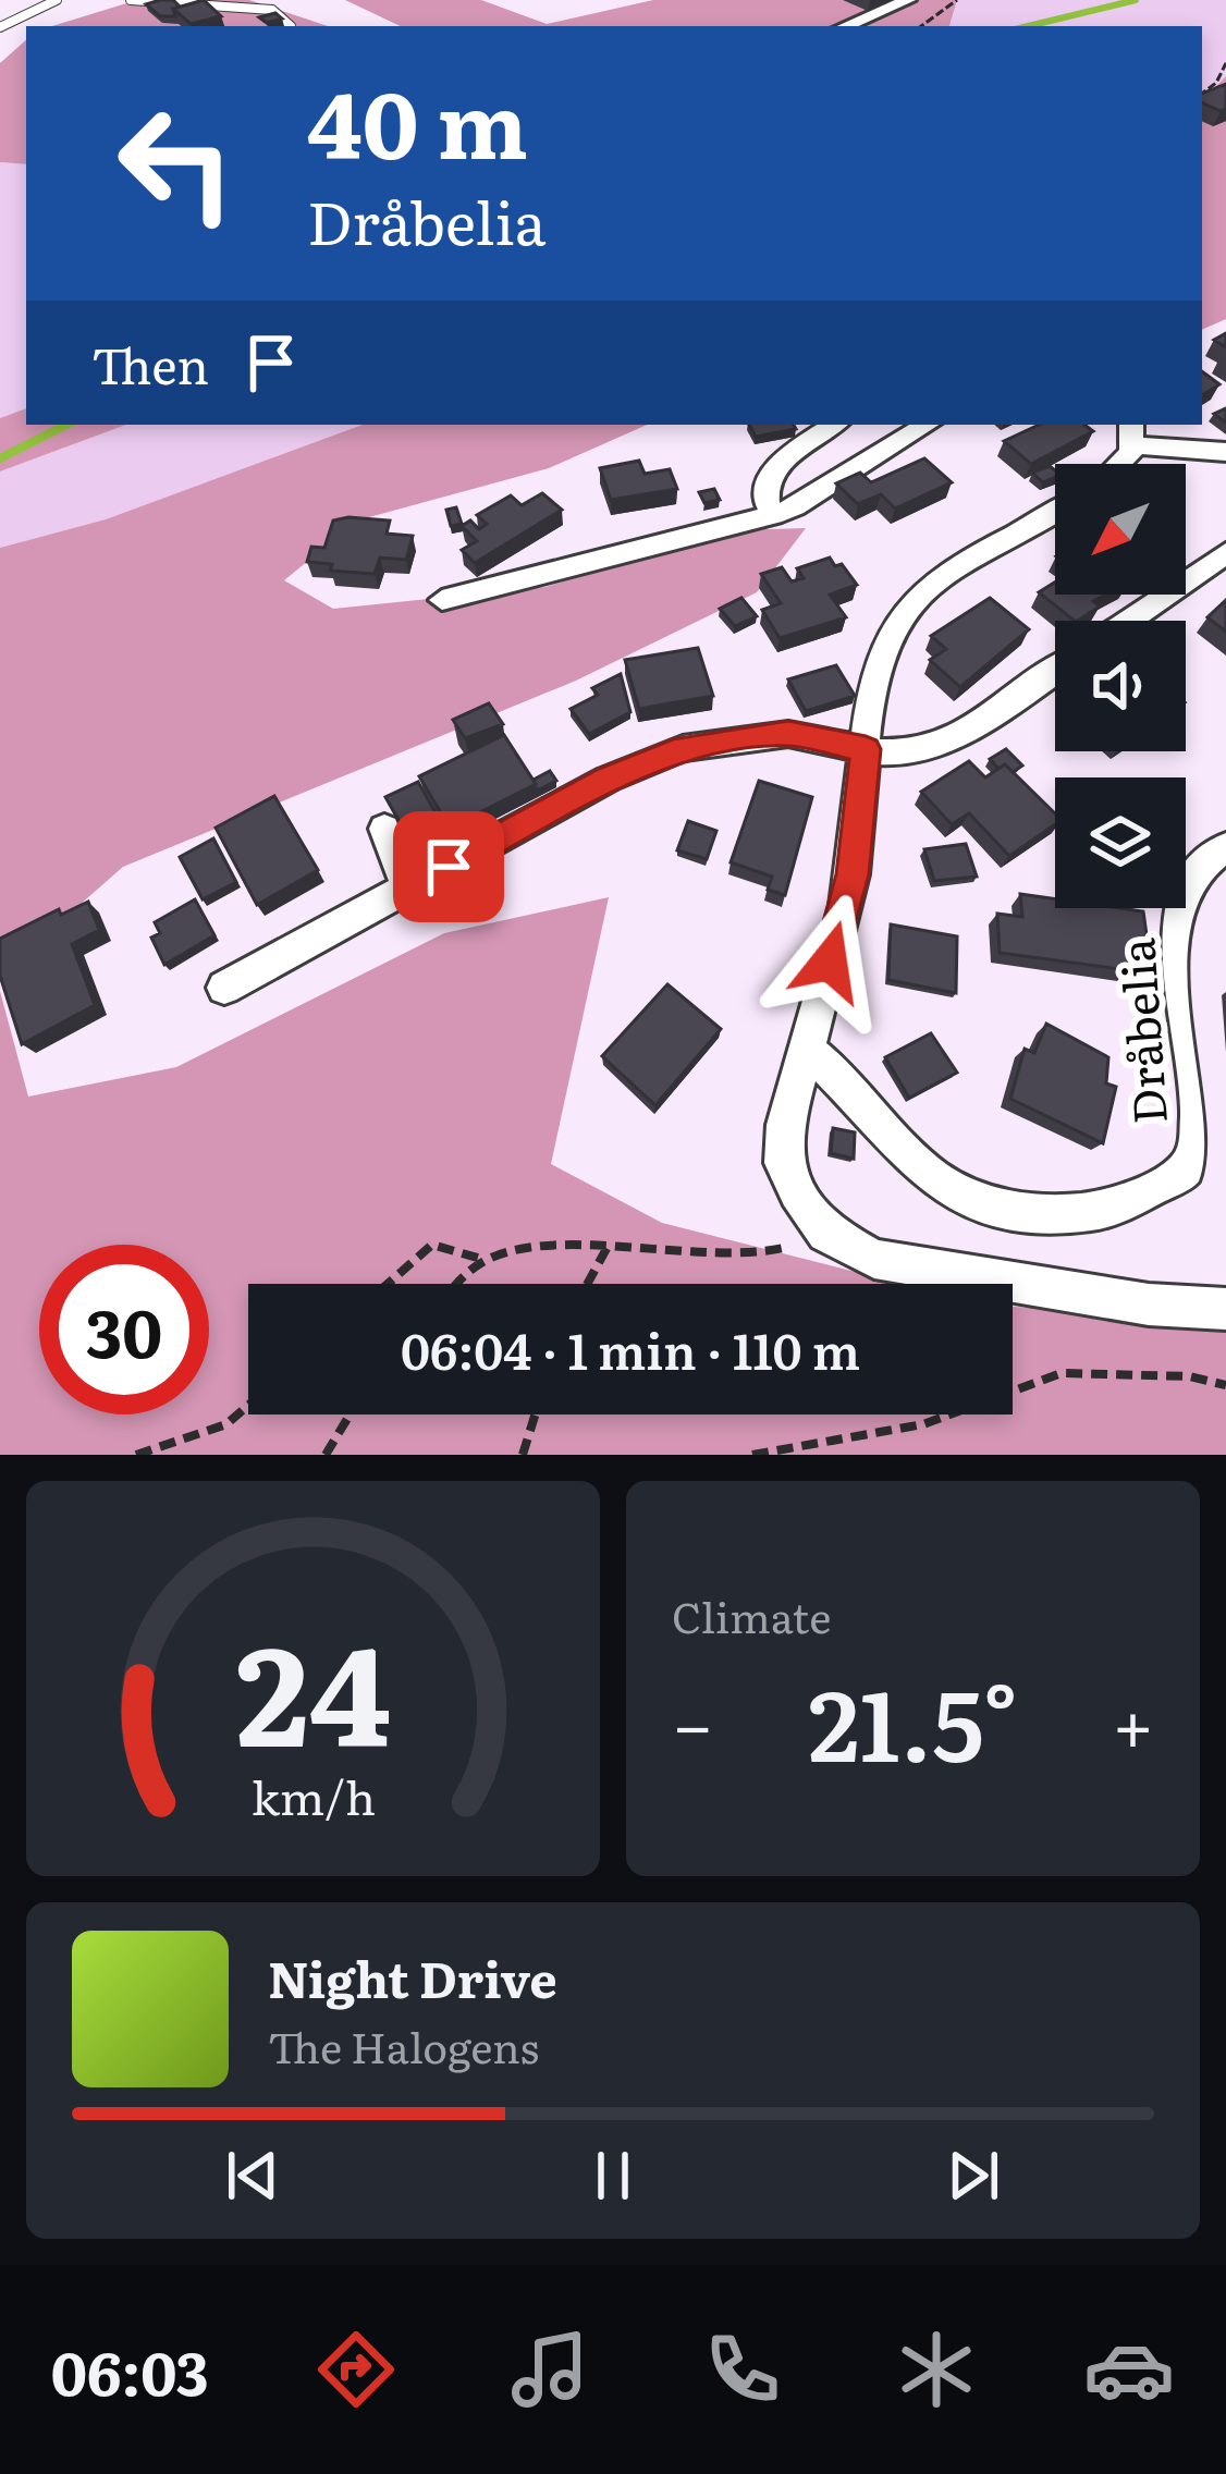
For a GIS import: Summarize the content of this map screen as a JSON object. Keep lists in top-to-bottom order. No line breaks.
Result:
{"streets":{"street":["Dråbelia"]},"north":"bottom left","page":{"turn":["40 m","Dråbelia"],"then":"Then","limit":"30","trip":"06:04 · 1 min · 110 m","tile":"Climate","heat":["−","21.5°","+"],"song":["Night Drive","The Halogens"],"tabs":"06:03","gauge":["24","km/h"]}}
